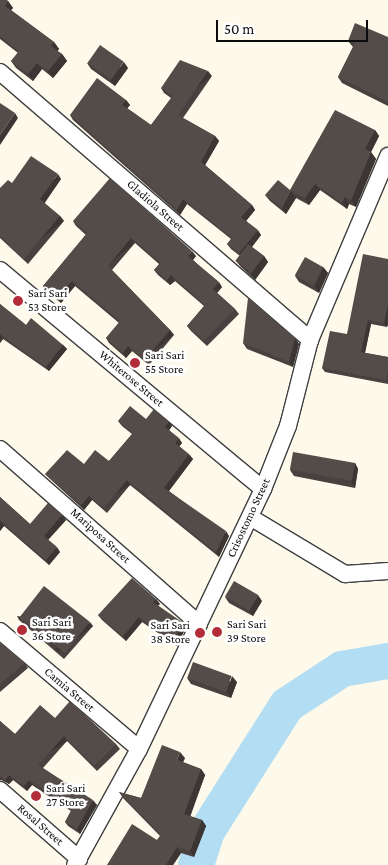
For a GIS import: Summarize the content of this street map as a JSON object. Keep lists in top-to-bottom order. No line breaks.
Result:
{"streets":{"street":["Gladiola Street","Whiterose Street","Crisostomo Street","Mariposa Street","Camia Street","Rosal Street"]},"crossings":[["Gladiola Street","Crisostomo Street"],["Whiterose Street","Crisostomo Street"],["Crisostomo Street","Mariposa Street"],["Crisostomo Street","Camia Street"],["Crisostomo Street","Rosal Street"]],"places":["Sari Sari 53 Store","Sari Sari 55 Store","Sari Sari 36 Store","Sari Sari 39 Store","Sari Sari 38 Store","Sari Sari 27 Store"],"scale_bar":"50 m"}
